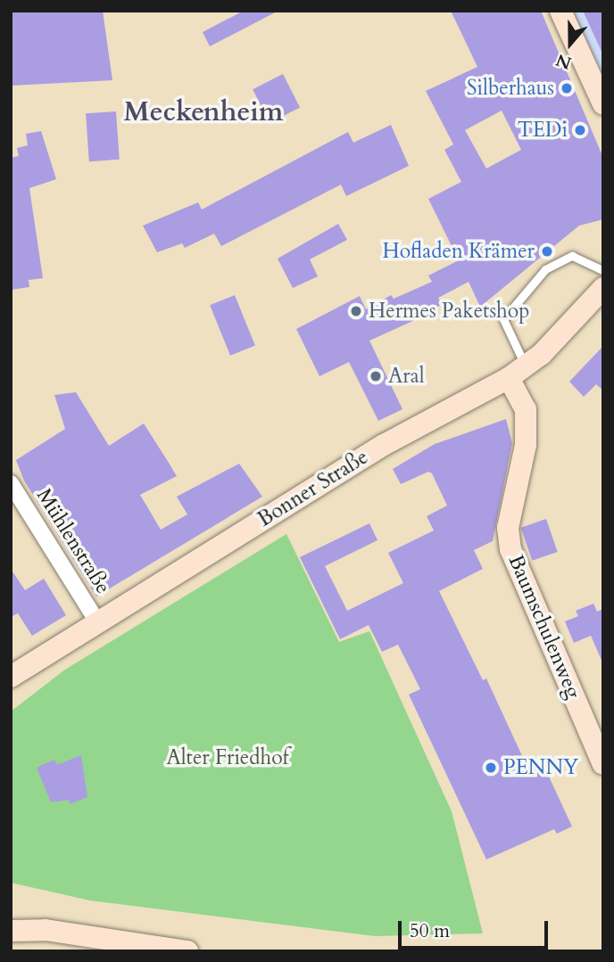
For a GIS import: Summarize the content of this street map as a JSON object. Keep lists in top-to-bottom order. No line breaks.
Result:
{"streets":{"main road":["Bonner Straße","Baumschulenweg"],"street":["Mühlenstraße"]},"crossings":[["Bonner Straße","Mühlenstraße"],["Bonner Straße","Baumschulenweg"]],"districts":["Meckenheim"],"parks":["Alter Friedhof"],"places":["Silberhaus","TEDi","Hofladen Krämer","Hermes Paketshop","Aral","PENNY"],"scale_bar":"50 m","north":"bottom"}
